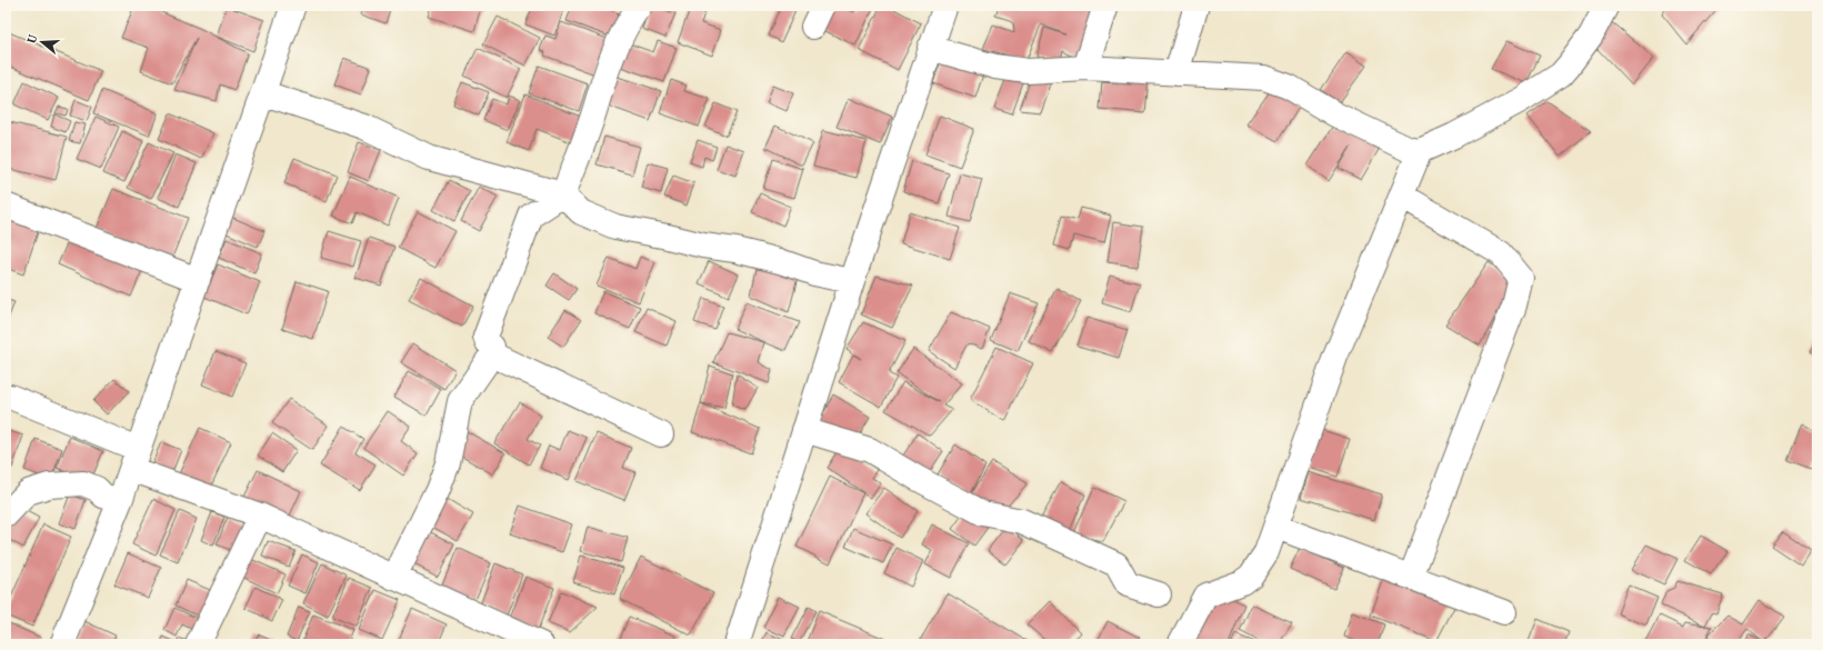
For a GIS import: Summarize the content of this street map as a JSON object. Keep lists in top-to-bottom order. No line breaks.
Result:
{"north":"left"}
